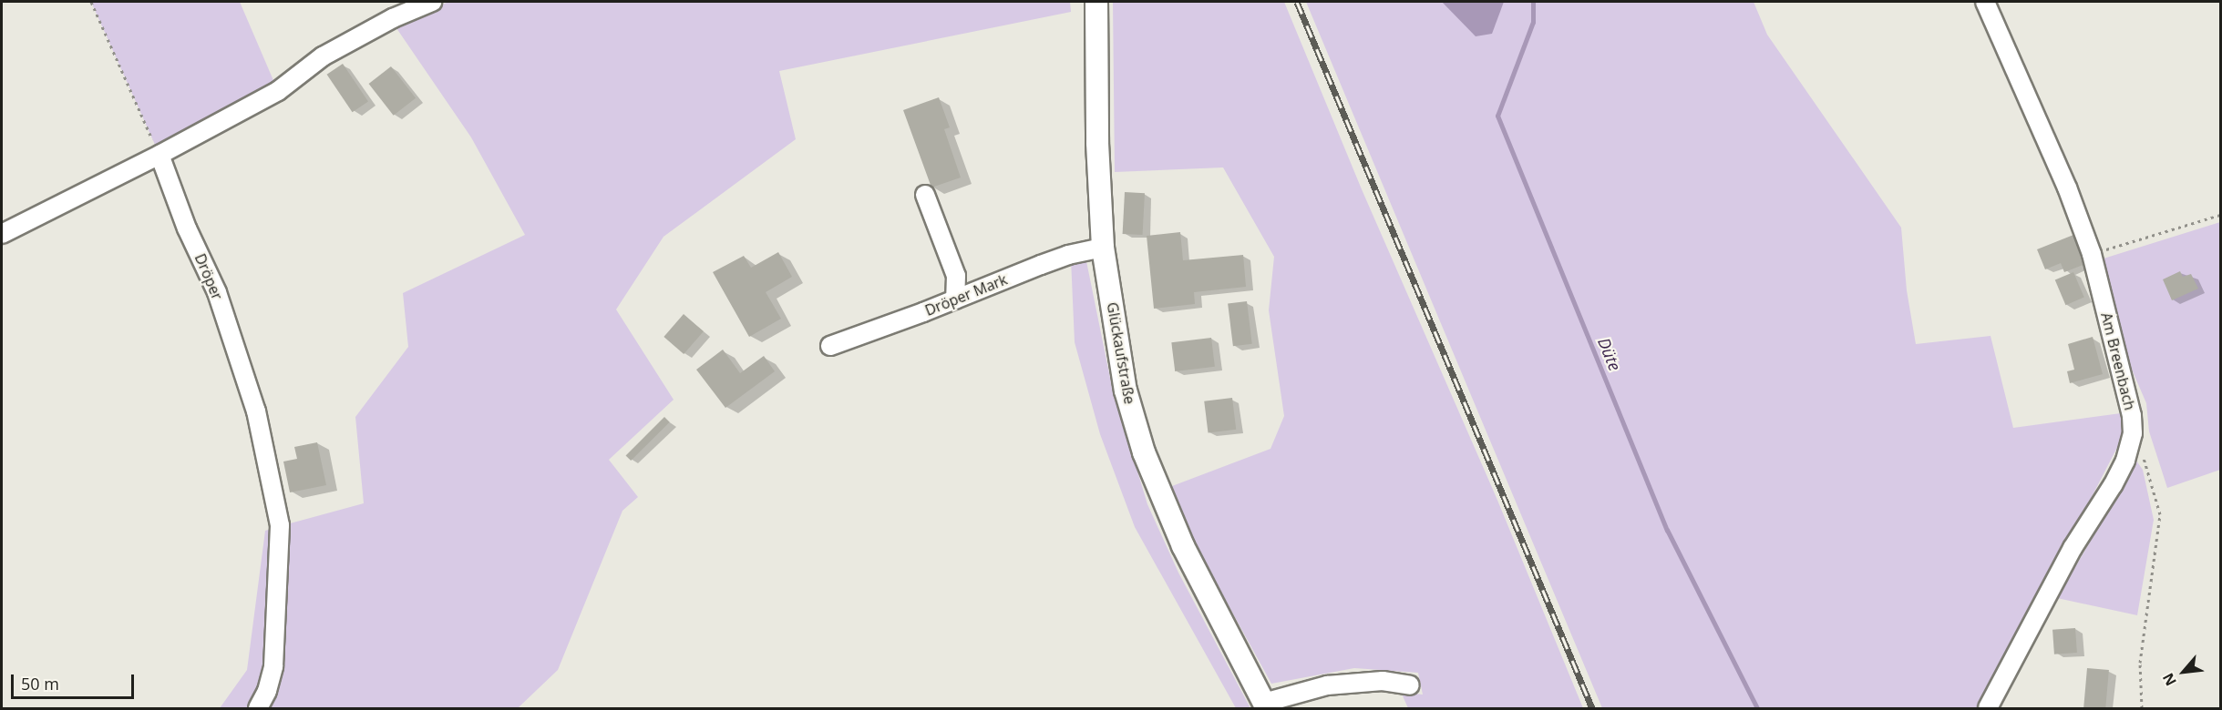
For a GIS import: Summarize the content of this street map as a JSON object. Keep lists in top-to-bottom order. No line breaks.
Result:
{"streets":{"main road":["Glückaufstraße"],"street":["Dröper","Dröper Mark","Am Breenbach"]},"crossings":[["Dröper Mark","Glückaufstraße"]],"water":["Düte"],"scale_bar":"50 m","north":"bottom left"}
